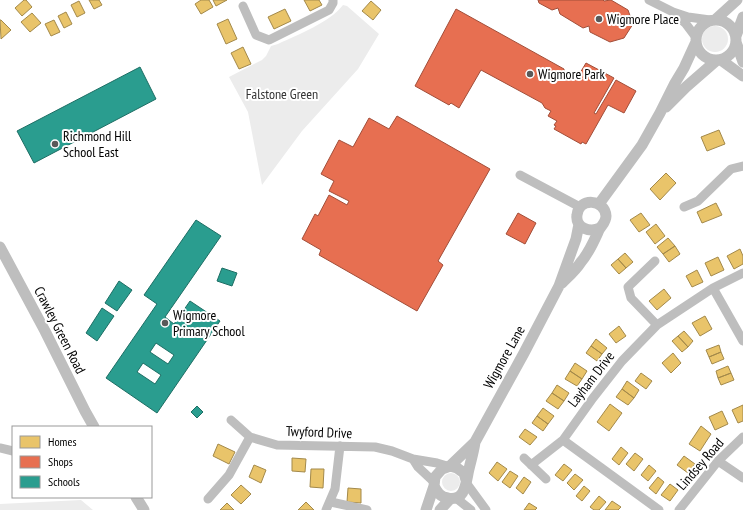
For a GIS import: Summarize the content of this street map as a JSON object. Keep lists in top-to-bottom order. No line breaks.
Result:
{"streets":{"street":["Crawley Green Road","Wigmore Lane","Layham Drive","Twyford Drive","Lindsey Road"]},"crossings":[["Wigmore Lane","Twyford Drive"]],"parks":["Falstone Green"],"places":["Wigmore Place","Wigmore Park","Richmond Hill School East","Wigmore Primary School"],"legend":["Homes","Shops","Schools"]}
